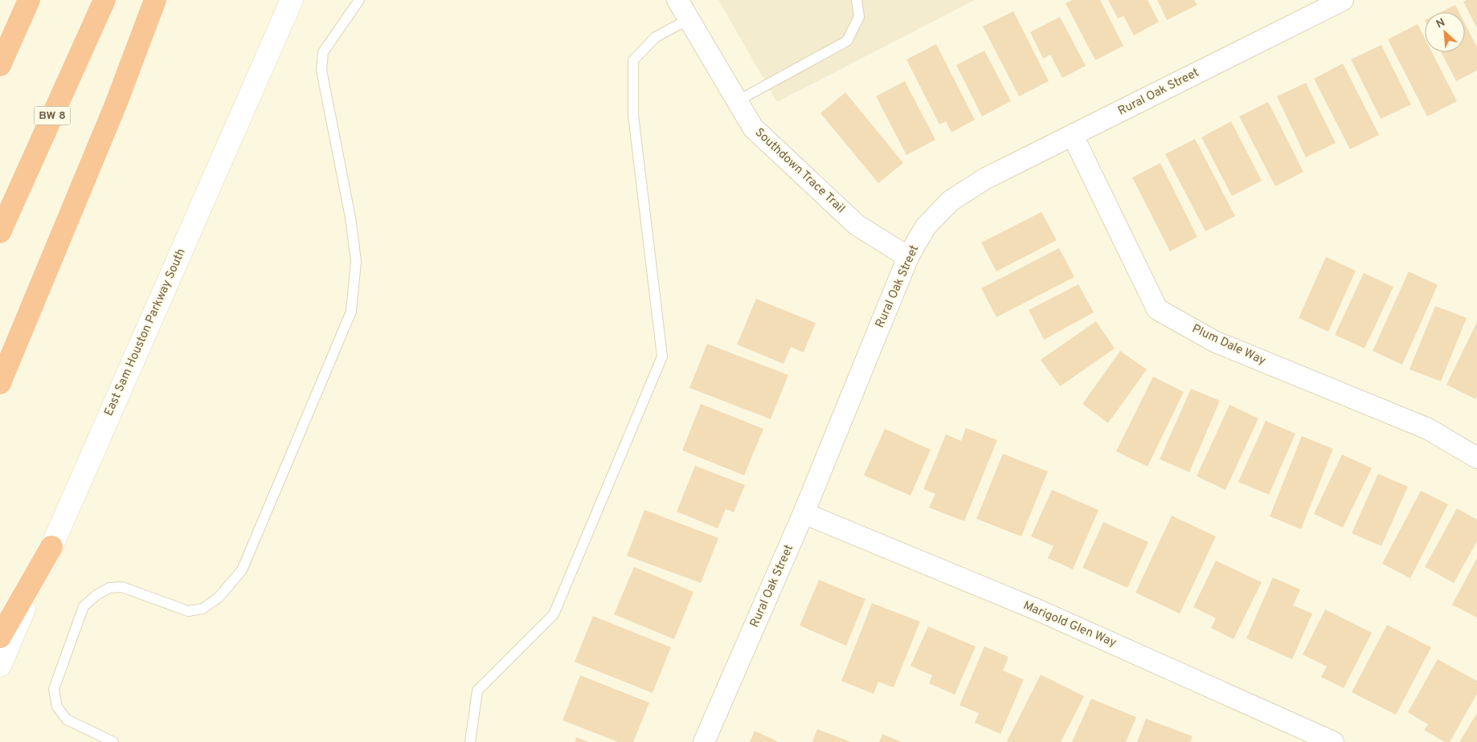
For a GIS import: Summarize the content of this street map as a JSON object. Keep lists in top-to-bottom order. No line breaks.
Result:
{"streets":{"highway":["BW 8"],"main road":["East Sam Houston Parkway South"],"street":["Rural Oak Street","Southdown Trace Trail","Plum Dale Way","Marigold Glen Way"]},"crossings":[["Rural Oak Street","Southdown Trace Trail"],["Rural Oak Street","Plum Dale Way"],["Rural Oak Street","Marigold Glen Way"]],"north":"top left"}
